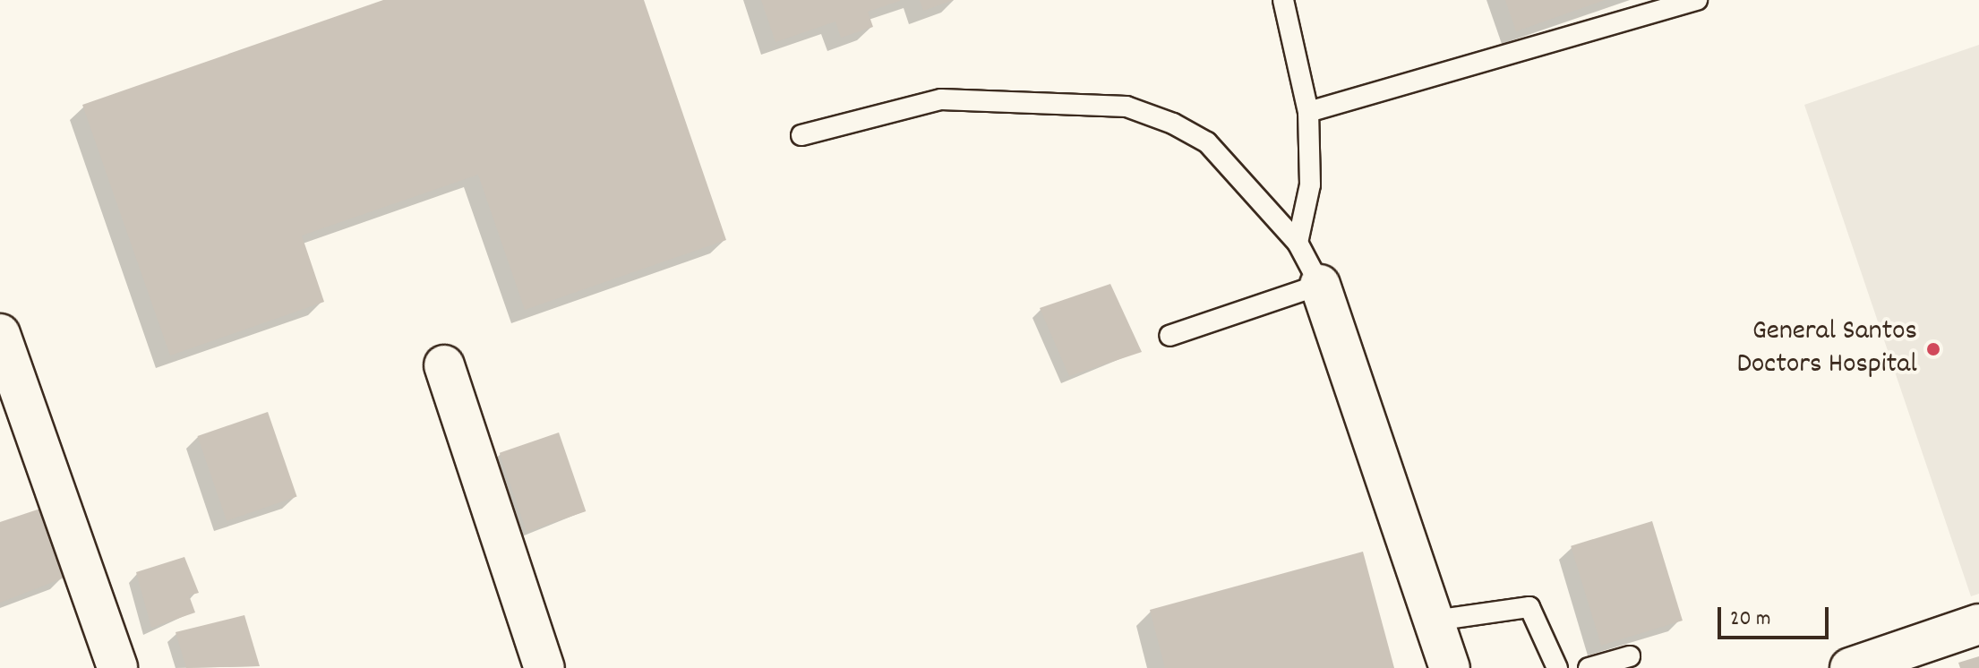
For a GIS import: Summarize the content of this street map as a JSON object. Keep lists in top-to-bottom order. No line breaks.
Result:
{"places":["General Santos Doctors Hospital"],"scale_bar":"20 m"}
